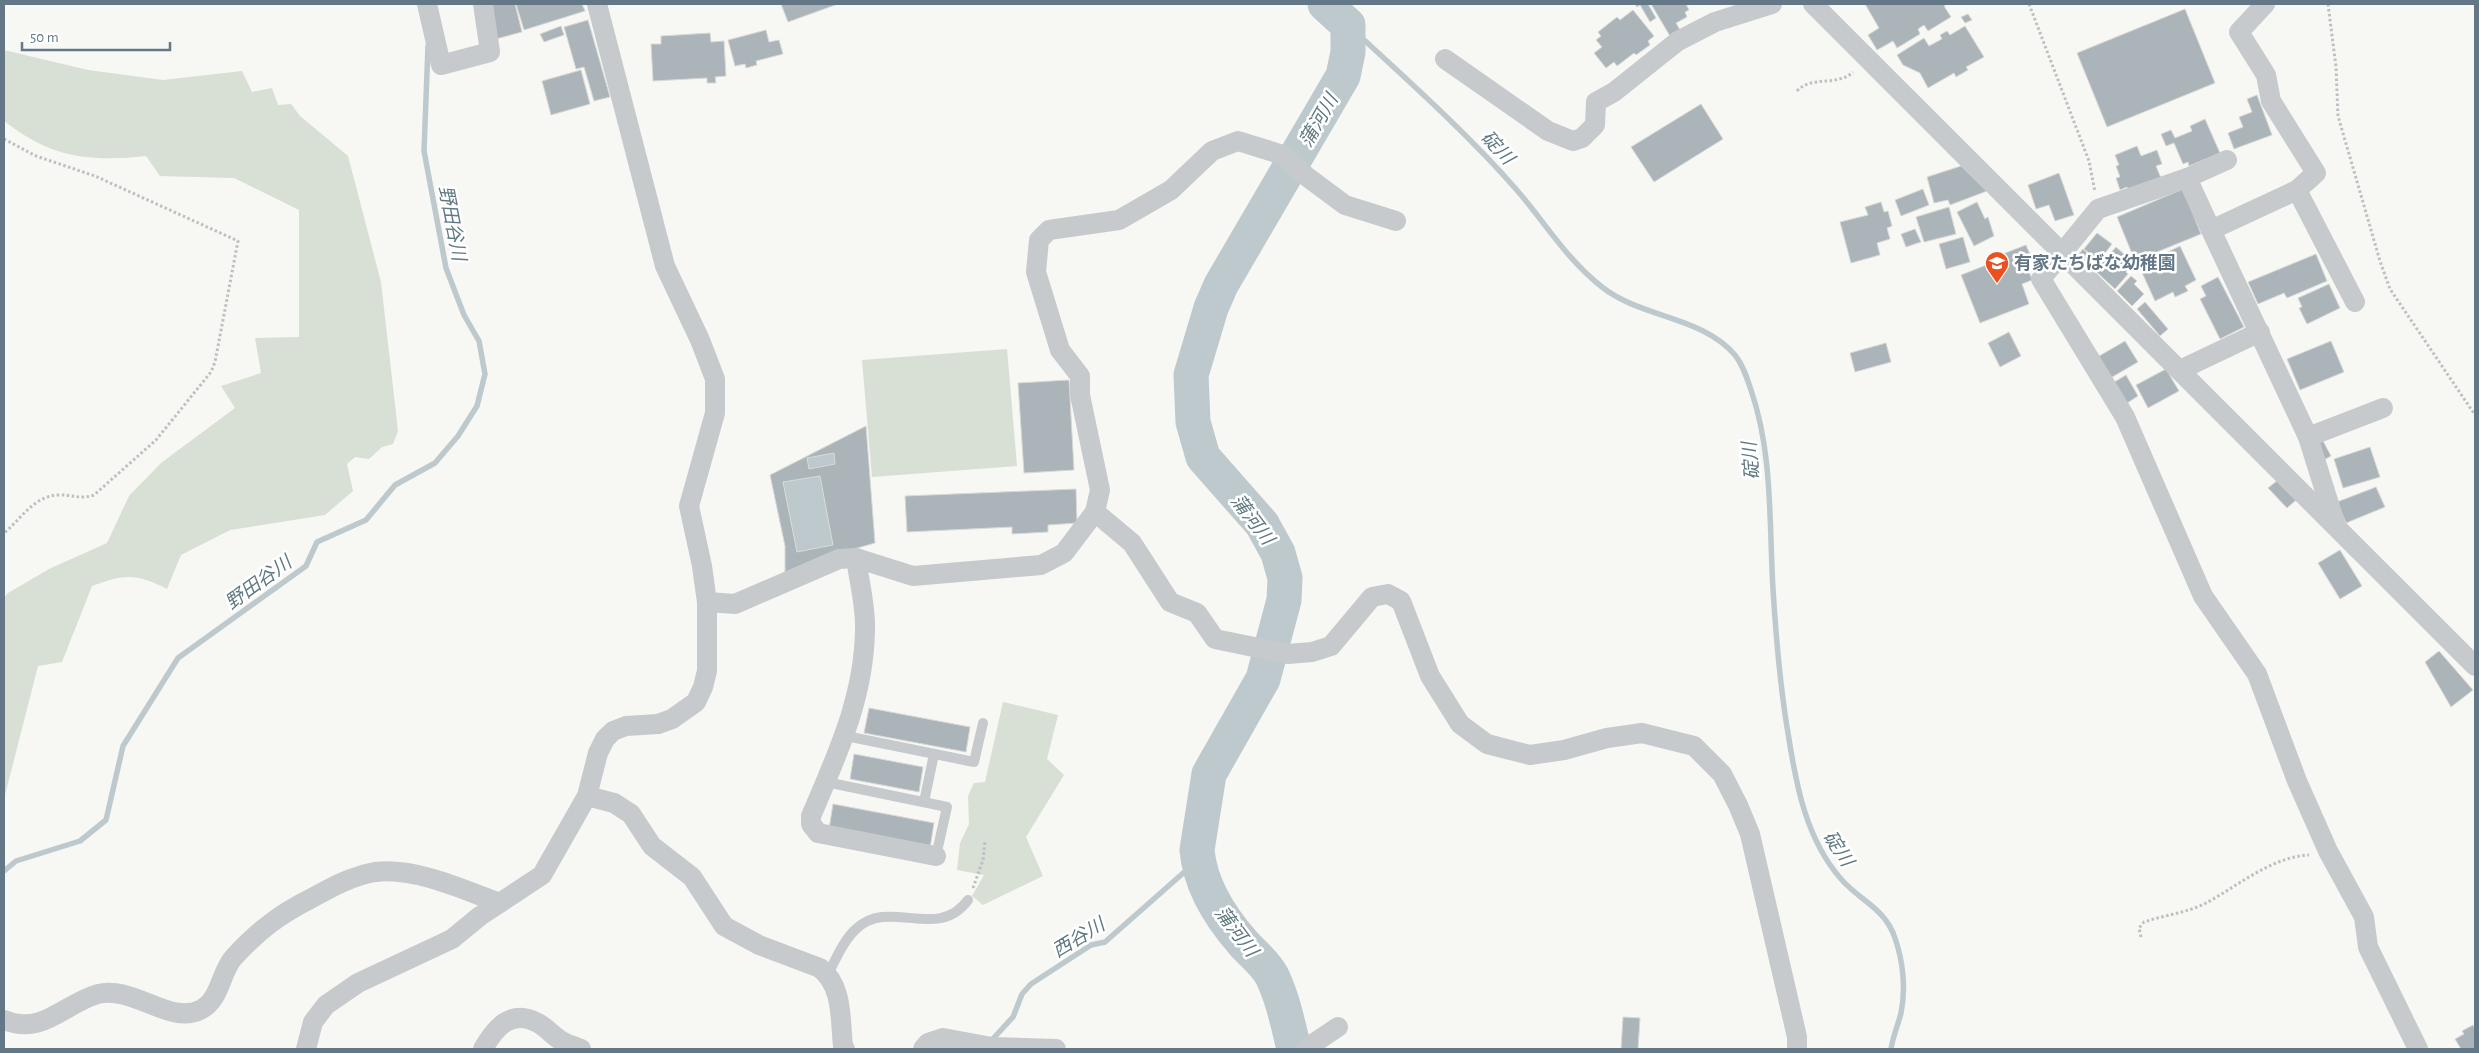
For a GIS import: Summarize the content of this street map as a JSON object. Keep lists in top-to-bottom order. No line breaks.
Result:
{"water":["蒲河川","碇川","野田谷川","西谷川"],"places":{"school or university":["有家たちばな幼稚園"]},"scale_bar":"50 m"}
